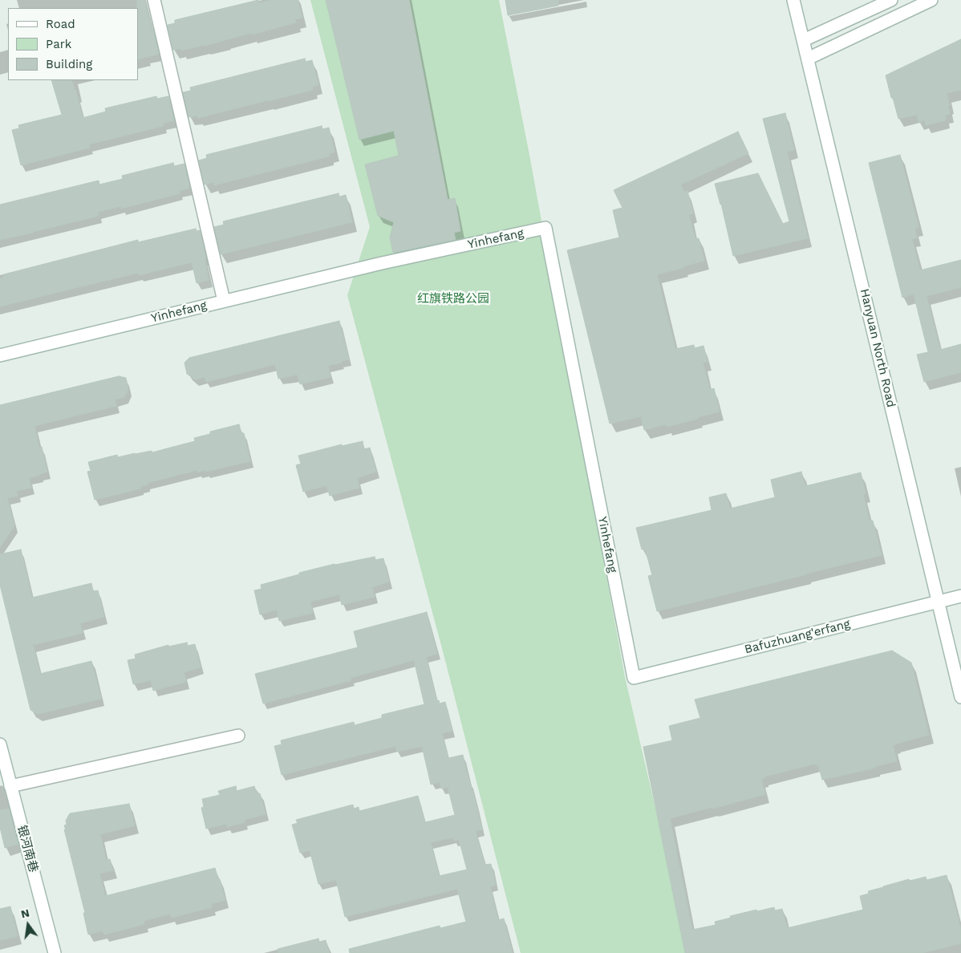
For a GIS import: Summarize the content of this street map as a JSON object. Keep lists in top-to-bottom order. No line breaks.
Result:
{"streets":{"street":["Yinhefang","Hanyuan North Road","Bafuzhuang'erfang","银河南巷"]},"crossings":[["Yinhefang","Bafuzhuang'erfang"],["Hanyuan North Road","Bafuzhuang'erfang"]],"parks":["红旗铁路公园"],"legend":["Road","Park","Building"],"north":"top"}
